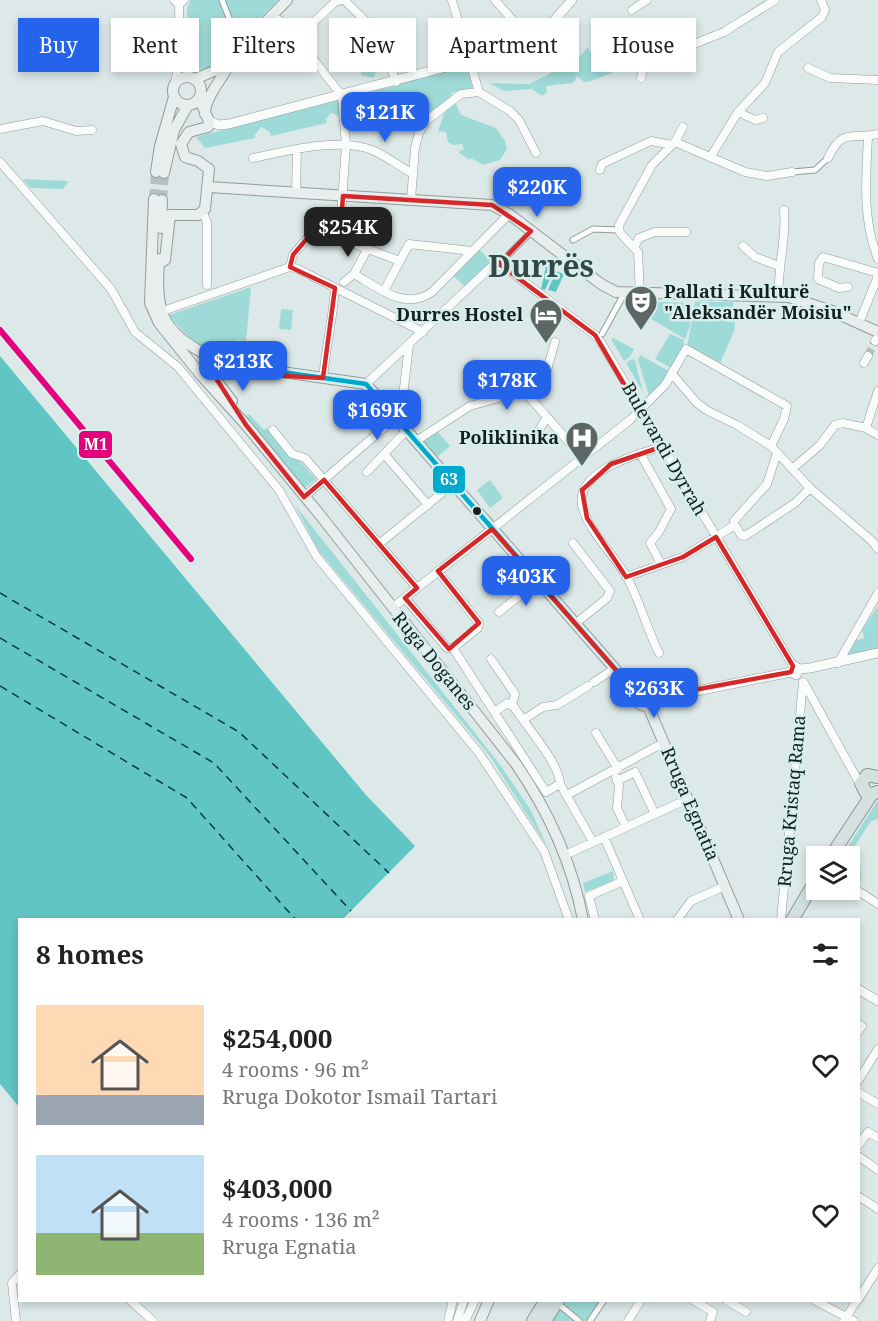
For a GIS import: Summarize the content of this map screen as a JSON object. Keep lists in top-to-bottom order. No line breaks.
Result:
{"streets":{"main road":["Ruga Doganes","Rruga Egnatia"],"street":["Bulevardi Dyrrah","Rruga Kristaq Rama"]},"crossings":[["Bulevardi Dyrrah","Rruga Kristaq Rama"]],"districts":["Durrës"],"places":{"theatre":["Pallati i Kulturë \"Aleksandër Moisiu\""],"hotel":["Durres Hostel"],"hospital":["Poliklinika"]},"lines":["transit line M1","transit line 63"],"page":{"chip":["Buy","Rent","Filters","New","Apartment","House"],"price":["$121K","$220K","$254K","$213K","$178K","$169K","$403K","$263K"],"heading":"8 homes","list":[{"name":"$254,000","note":"4 rooms · 96 m² · Rruga Dokotor Ismail Tartari"},{"name":"$403,000","note":"4 rooms · 136 m² · Rruga Egnatia"}]}}
